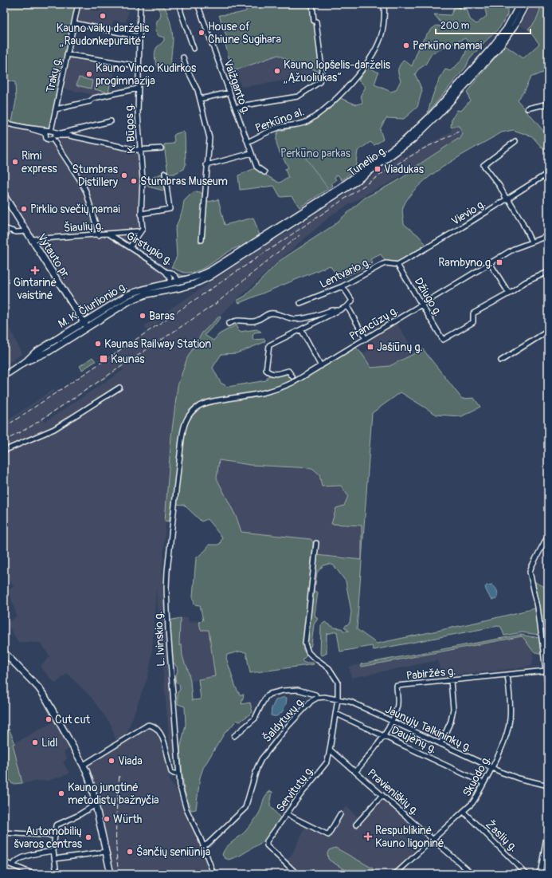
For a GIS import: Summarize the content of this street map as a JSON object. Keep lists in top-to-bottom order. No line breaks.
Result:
{"streets":{"main road":["Tunelio g.","Vytauto pr.","M. K. Čiurlionio g."],"street":["Trakų g.","Vaižganto g.","Perkūno al.","K. Būgos g.","Vievio g.","Šiaulių g.","Girstupio g.","Lentvario g.","Džiugo g.","Prancūzų g.","L. Ivinskio g.","Pabiržės g.","Šaldytuvų g.","Jaunųjų Talkininkų g.","Daujėnų g.","Skuodo g.","Servitutų g.","Pravieniškių g.","Žaslių g."]},"crossings":[["Vaižganto g.","Perkūno al."],["K. Būgos g.","Girstupio g."],["Tunelio g.","Girstupio g."],["Tunelio g.","M. K. Čiurlionio g."],["Vievio g.","Lentvario g."],["Vievio g.","Džiugo g."],["Šiaulių g.","Girstupio g."],["Šiaulių g.","Vytauto pr."],["Girstupio g.","M. K. Čiurlionio g."],["Vytauto pr.","M. K. Čiurlionio g."],["Lentvario g.","Džiugo g."],["Džiugo g.","Prancūzų g."],["Prancūzų g.","L. Ivinskio g."],["L. Ivinskio g.","Šaldytuvų g."],["Pabiržės g.","Jaunųjų Talkininkų g."],["Pabiržės g.","Daujėnų g."],["Pabiržės g.","Skuodo g."],["Pabiržės g.","Pravieniškių g."],["Šaldytuvų g.","Jaunųjų Talkininkų g."],["Šaldytuvų g.","Servitutų g."],["Jaunųjų Talkininkų g.","Skuodo g."],["Jaunųjų Talkininkų g.","Servitutų g."],["Daujėnų g.","Skuodo g."],["Daujėnų g.","Servitutų g."],["Skuodo g.","Pravieniškių g."],["Skuodo g.","Žaslių g."],["Servitutų g.","Pravieniškių g."]],"parks":["Perkūno parkas"],"places":{"other":["Kauno vaikų darželis „Raudonkepuraitė“","House of Chiune Sugihara","Perkūno namai","Kauno lopšelis-darželis „Ąžuoliukas“","Kauno Vinco Kudirkos progimnazija","Rimi express","Stumbras Distillery","Stumbras Museum","Pirklio svečių namai","Baras","Kaunas Railway Station","Cut cut","Lidl","Viada","Kauno jungtinė metodistų bažnyčia","Würth","Automobilių švaros centras","Šančių seniūnija"],"transit":["Viadukas","Rambyno g.","Jašiūnų g.","Kaunas"],"health":["Gintarinė vaistinė","Respublikinė Kauno ligoninė"]},"scale_bar":"200 m"}
